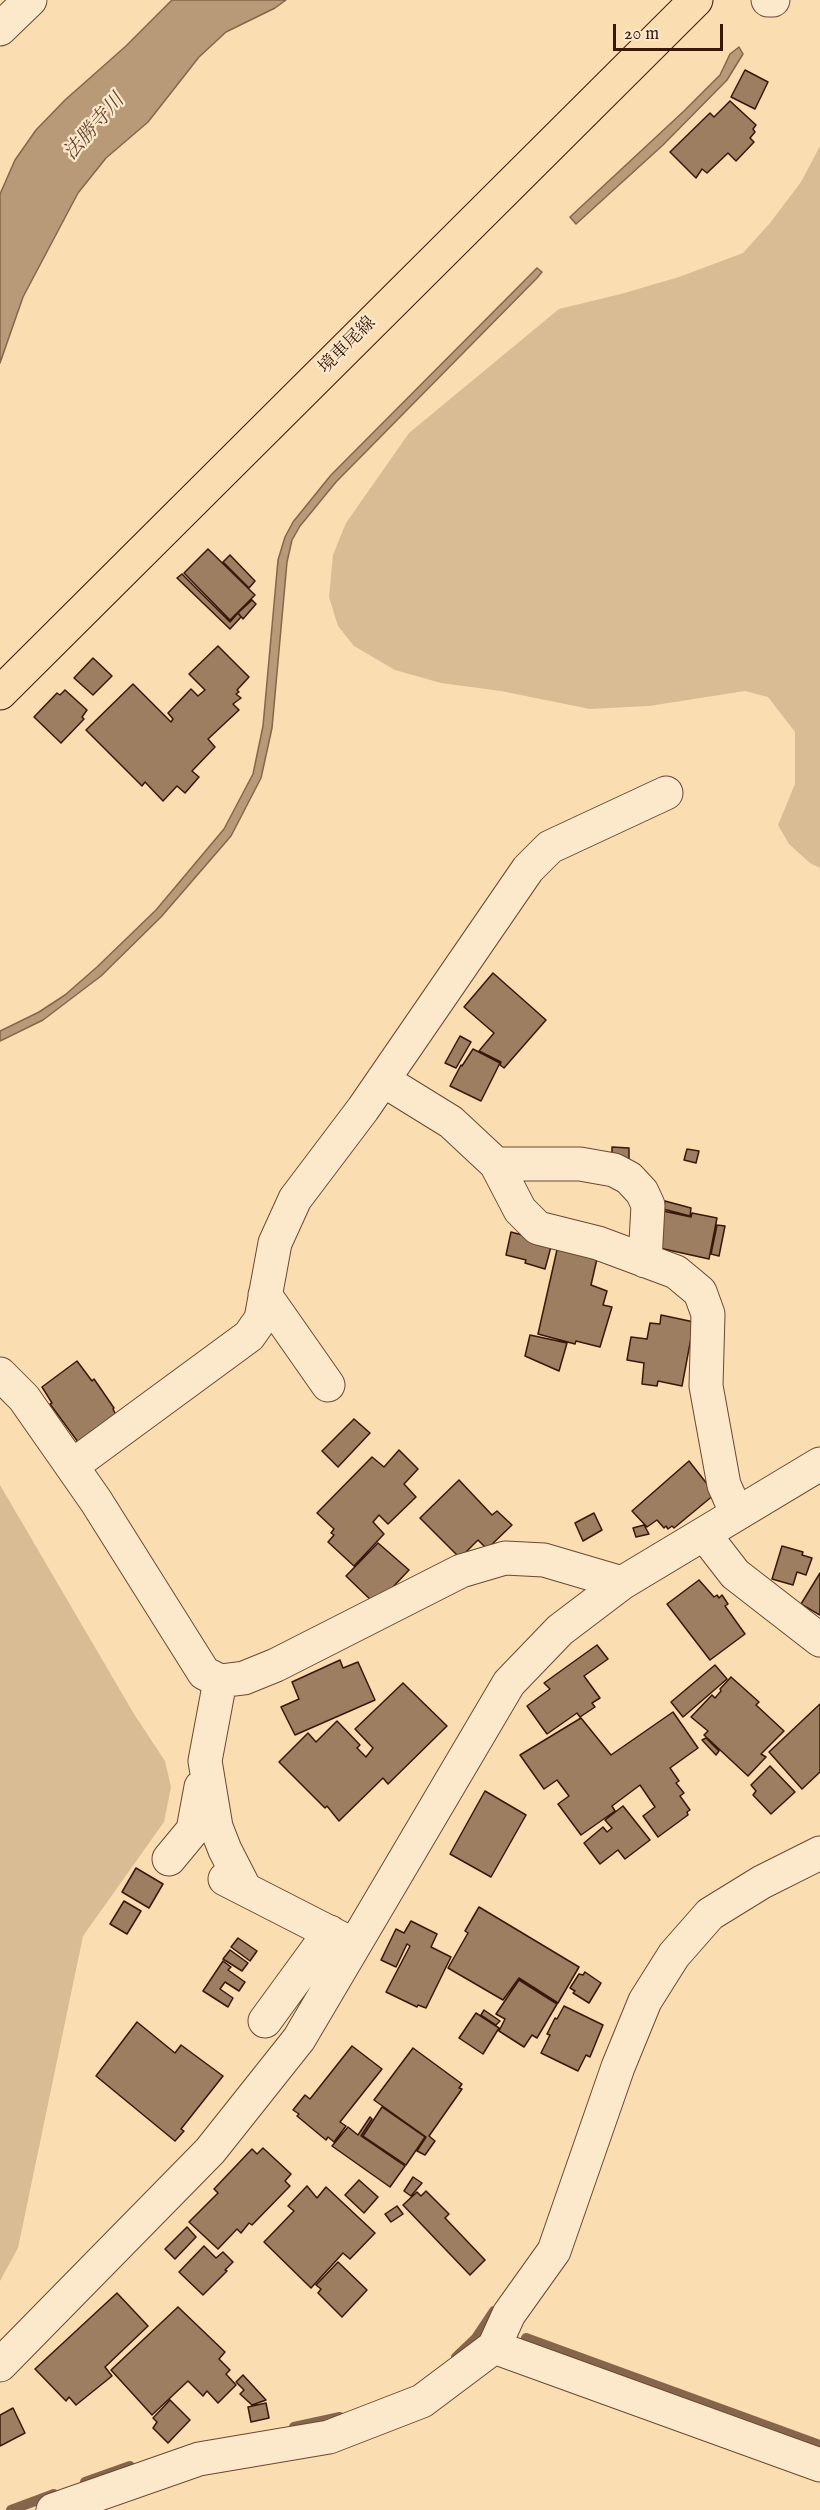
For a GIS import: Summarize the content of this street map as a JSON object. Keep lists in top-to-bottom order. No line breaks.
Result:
{"streets":{"main road":["境車尾線"]},"water":["法勝寺川"],"scale_bar":"20 m"}
